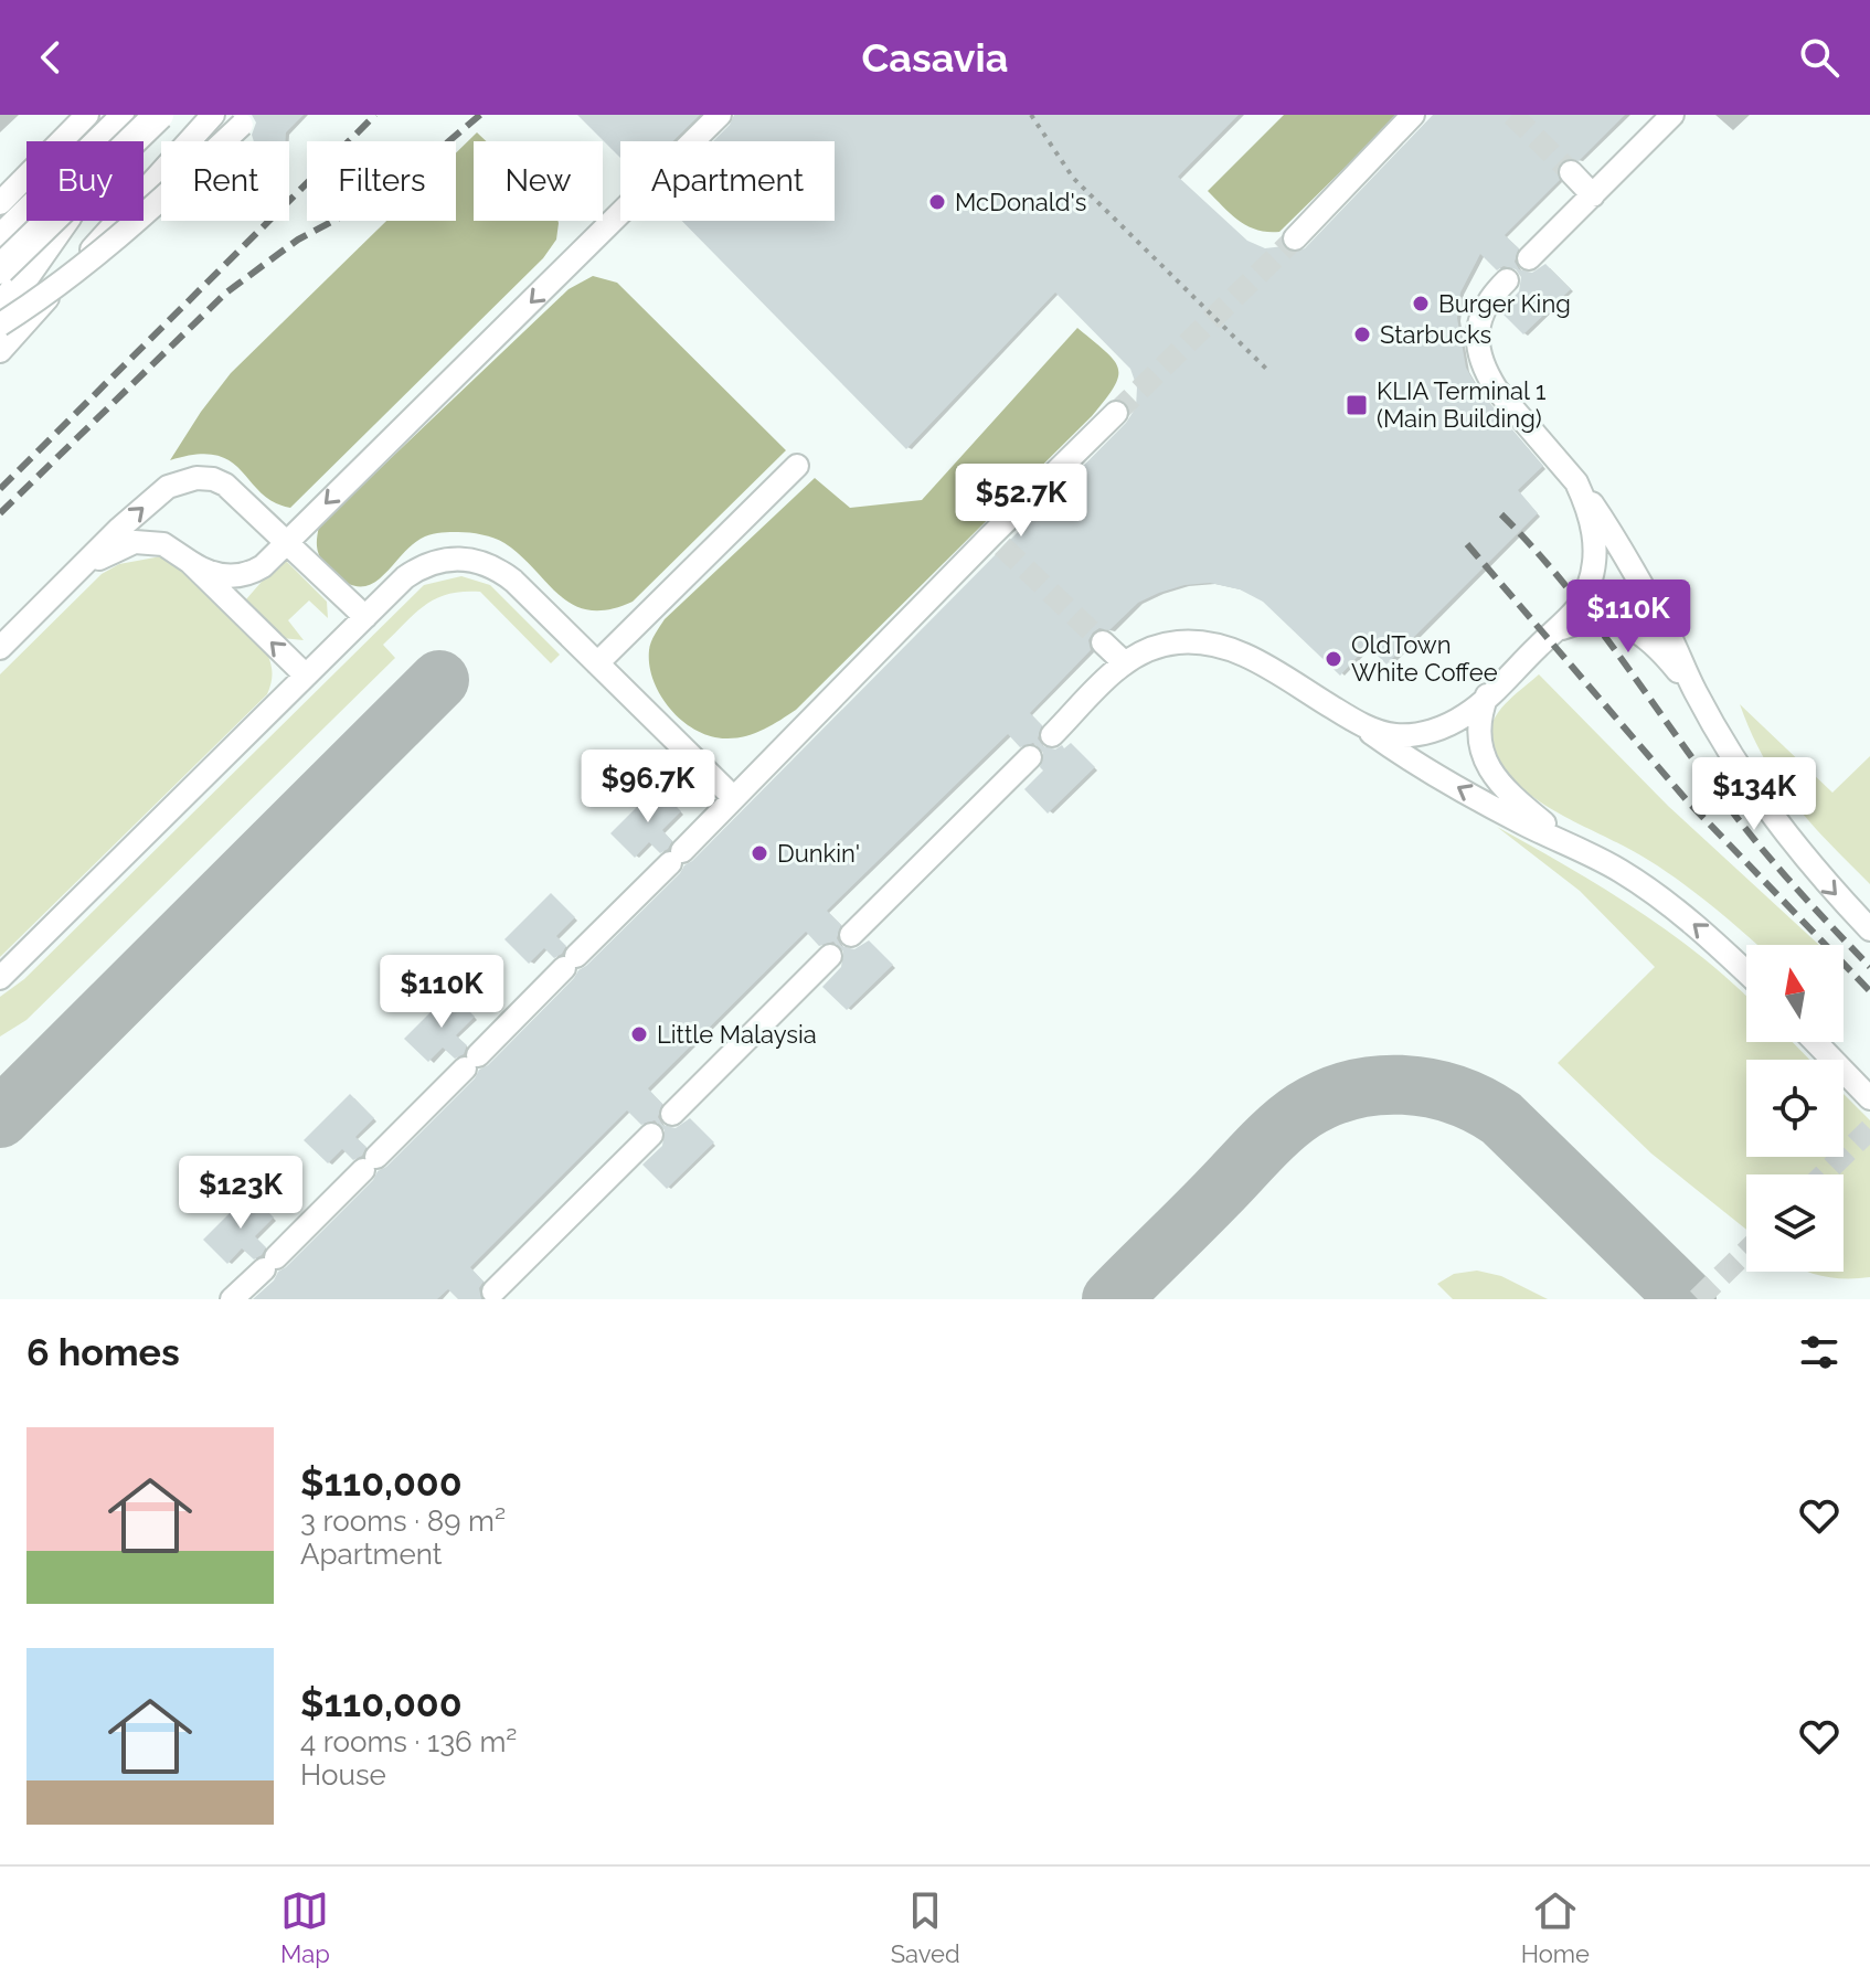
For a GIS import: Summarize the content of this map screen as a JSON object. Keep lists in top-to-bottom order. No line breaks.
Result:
{"places":{"other":["McDonald's","Burger King","Starbucks","OldTown White Coffee","Dunkin'","Little Malaysia"],"transit":["KLIA Terminal 1 (Main Building)"]},"north":"top","page":{"header":"Casavia","chip":["Buy","Rent","Filters","New","Apartment"],"price":["$52.7K","$110K","$96.7K","$134K","$110K","$123K"],"heading":"6 homes","list":[{"name":"$110,000","note":"3 rooms · 89 m² · Apartment"},{"name":"$110,000","note":"4 rooms · 136 m² · House"}],"tabs":["Map","Saved","Home"]}}
